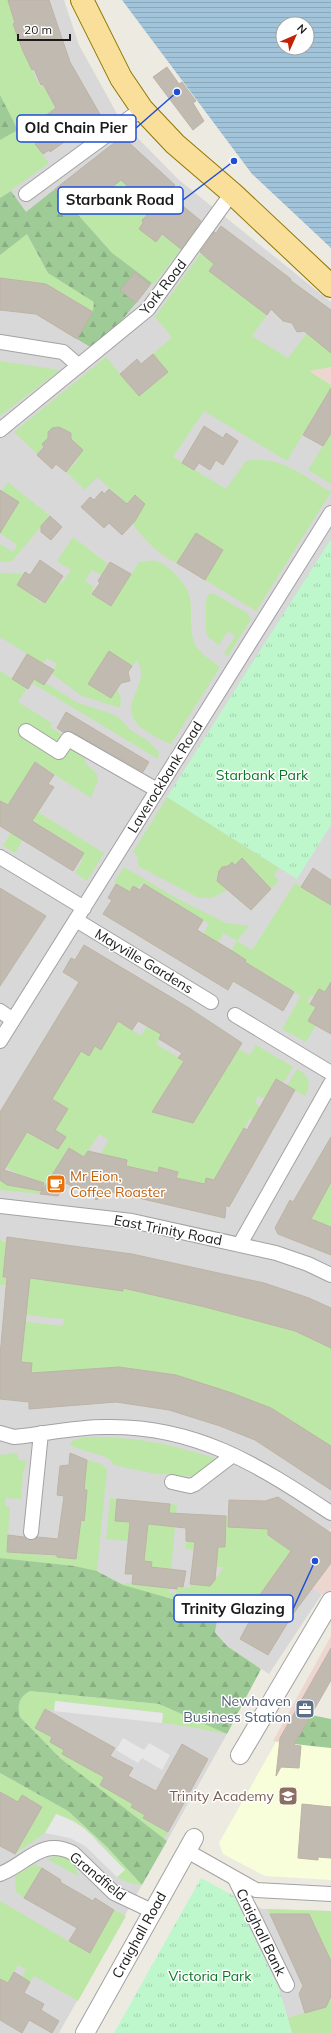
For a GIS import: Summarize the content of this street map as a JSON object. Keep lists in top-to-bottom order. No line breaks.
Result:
{"streets":{"street":["York Road","Laverockbank Road","Mayville Gardens","East Trinity Road","Grandfield","Craighall Bank","Craighall Road"]},"crossings":[["Laverockbank Road","Mayville Gardens"],["Grandfield","Craighall Road"]],"parks":["Starbank Park","Victoria Park"],"places":{"other":["Old Chain Pier","Starbank Road","Trinity Glazing"],"cafe":["Mr Eion, Coffee Roaster"],"office":["Newhaven Business Station"],"school or university":["Trinity Academy"]},"scale_bar":"20 m","north":"top right"}
